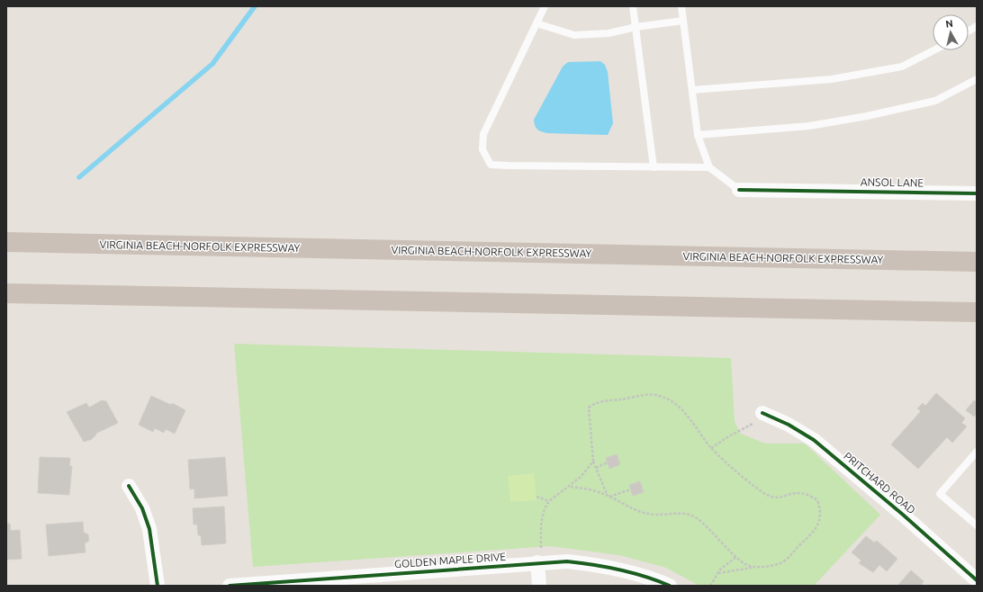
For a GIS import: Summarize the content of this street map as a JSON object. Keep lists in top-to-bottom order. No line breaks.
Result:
{"streets":{"highway":["VIRGINIA BEACH-NORFOLK EXPRESSWAY"],"street":["ANSOL LANE","PRITCHARD ROAD","GOLDEN MAPLE DRIVE"]},"north":"top"}
